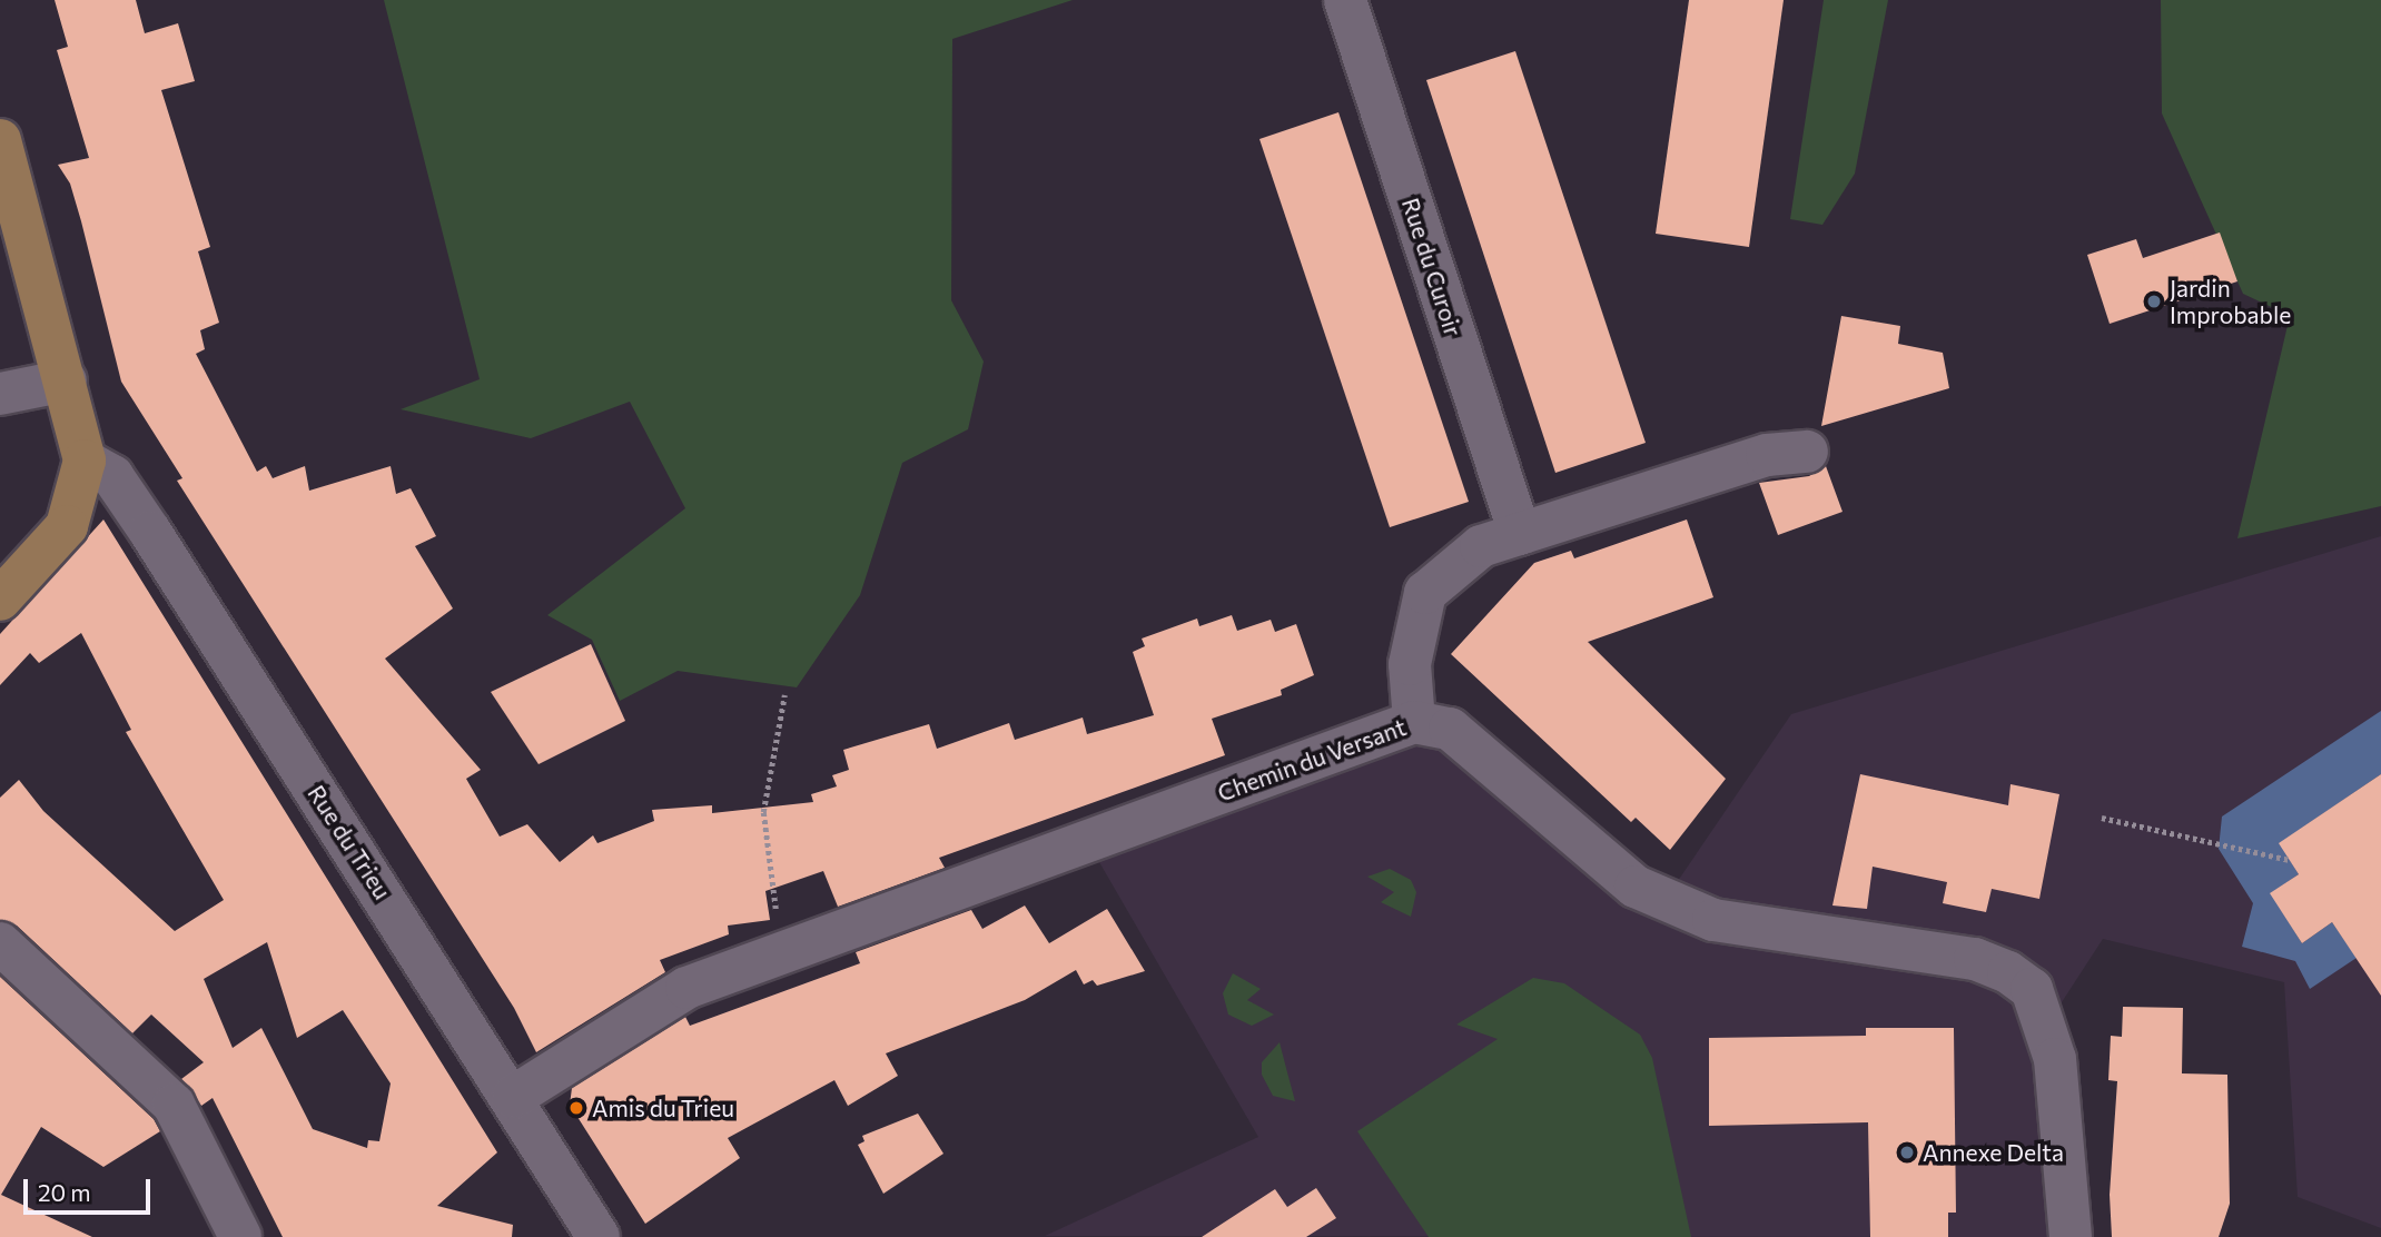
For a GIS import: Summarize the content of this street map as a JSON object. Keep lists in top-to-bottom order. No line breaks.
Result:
{"streets":{"street":["Rue du Curoir","Chemin du Versant","Rue du Trieu"]},"crossings":[["Chemin du Versant","Rue du Trieu"]],"places":["Jardin Improbable","Amis du Trieu","Annexe Delta"],"scale_bar":"20 m"}
